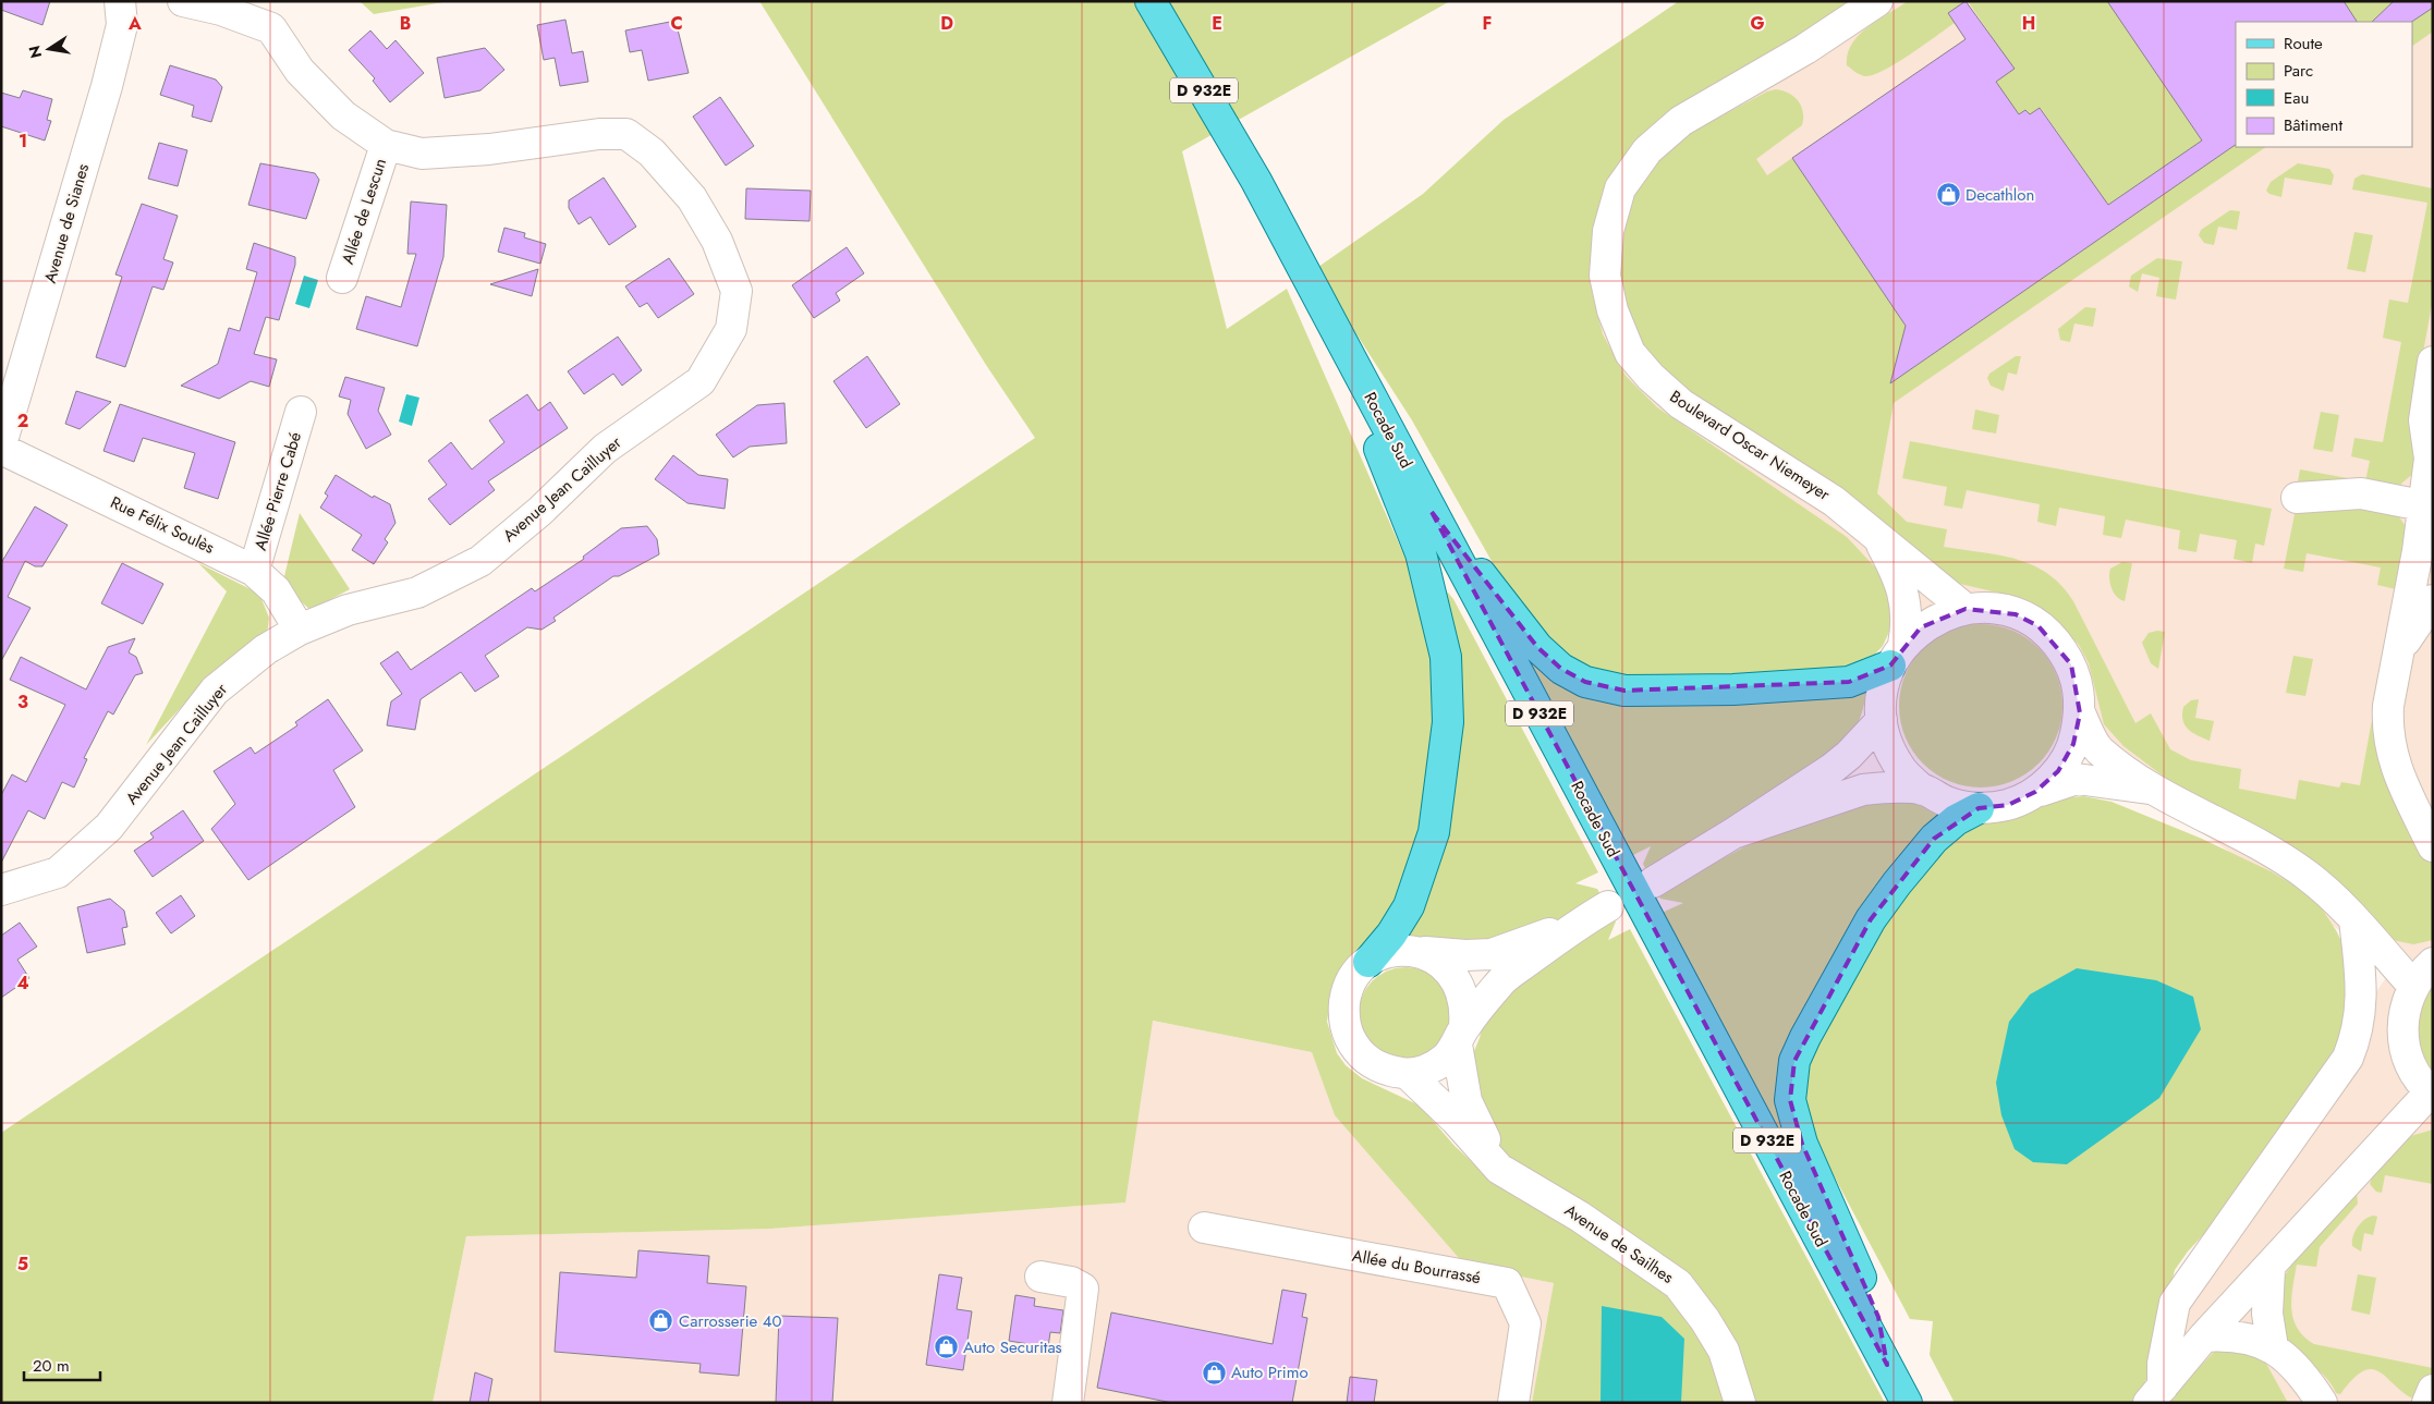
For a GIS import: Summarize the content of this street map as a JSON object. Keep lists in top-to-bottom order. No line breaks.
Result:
{"streets":{"main road":["D 932E","Rocade Sud"],"street":["Allée de Lescun","Avenue de Sianes","Boulevard Oscar Niemeyer","Avenue Jean Cailluyer","Allée Pierre Cabé","Rue Félix Soulès","Avenue de Sailhes","Allée du Bourrassé"]},"crossings":[["Allée de Lescun","Avenue Jean Cailluyer"],["Avenue Jean Cailluyer","Rue Félix Soulès"],["Allée Pierre Cabé","Rue Félix Soulès"]],"places":{"shop":["Decathlon","Carrosserie 40","Auto Securitas","Auto Primo"]},"legend":["Route","Parc","Eau","Bâtiment"],"scale_bar":"20 m","north":"left","grid":{"columns":["A","B","C","D","E","F","G","H"],"rows":["1","2","3","4","5"]}}
